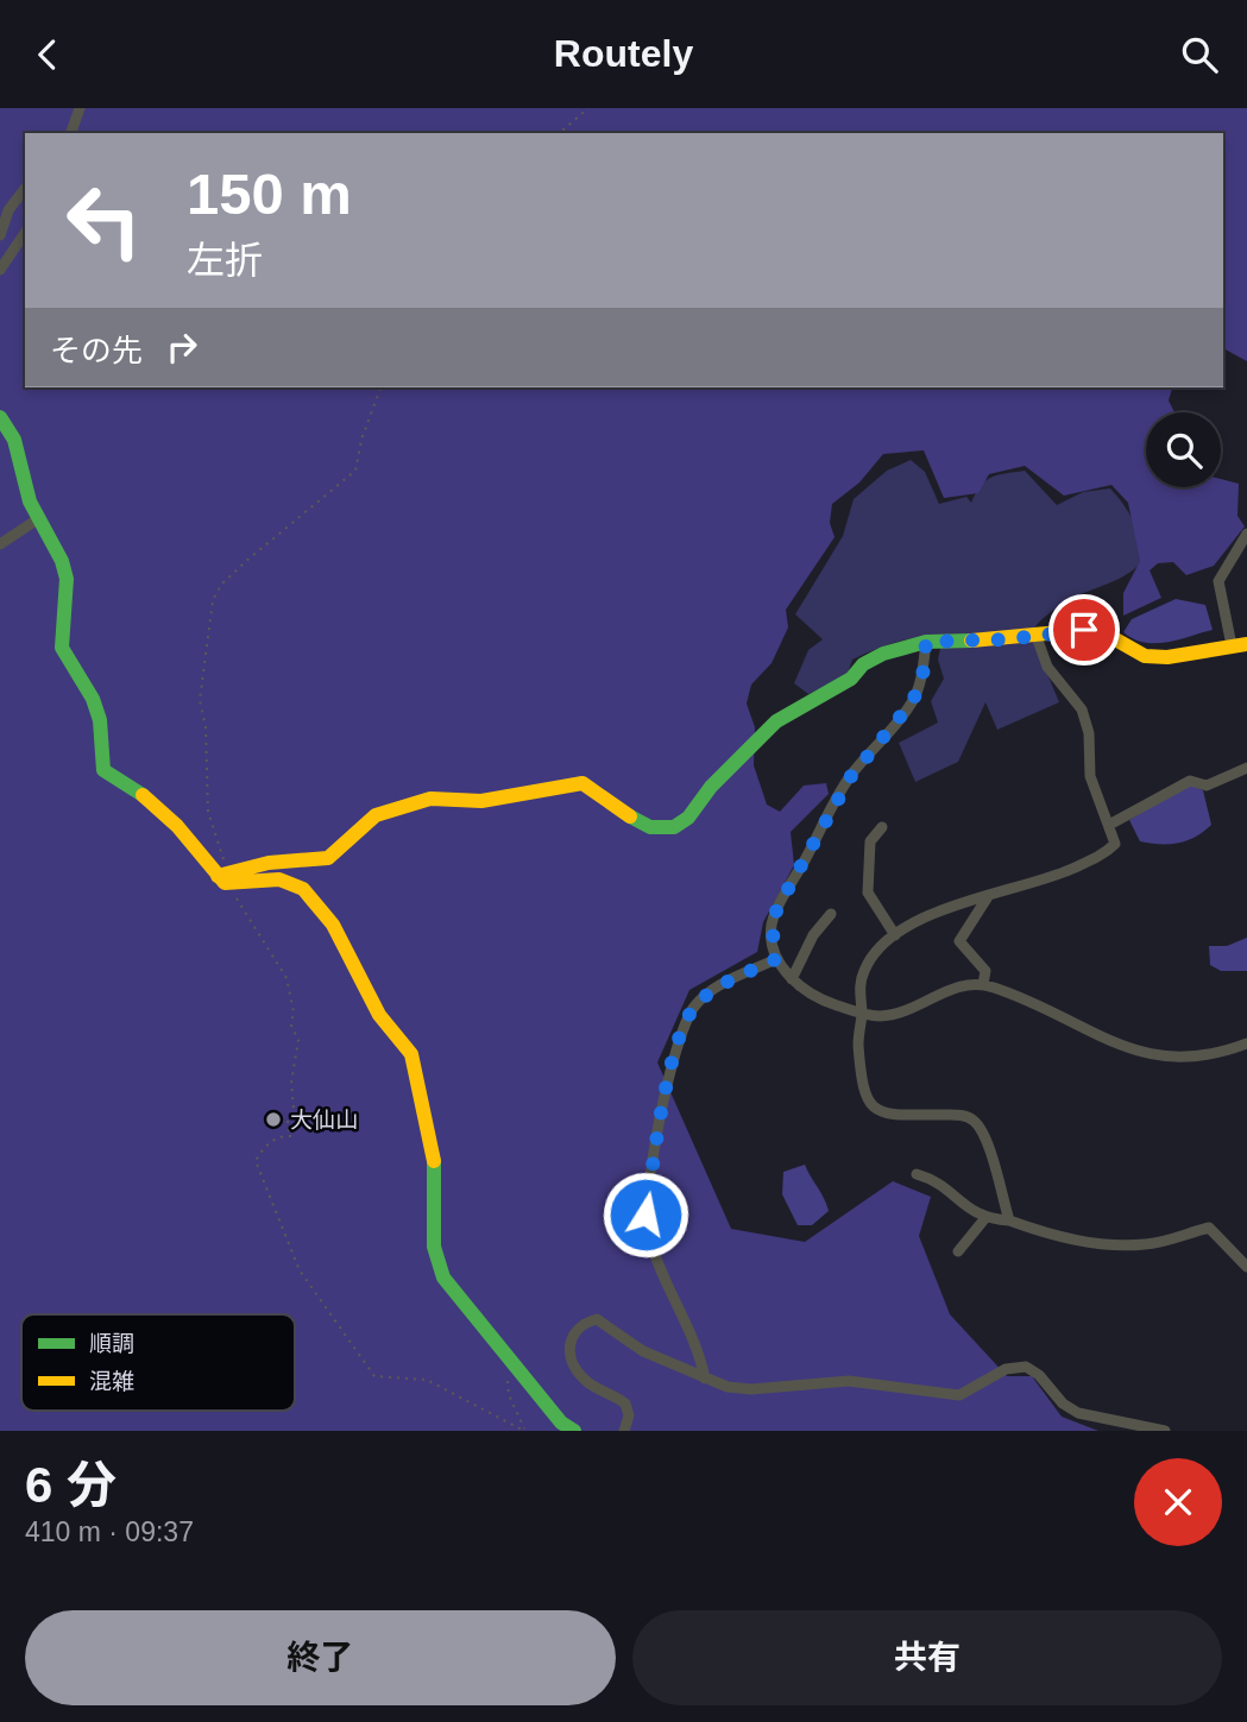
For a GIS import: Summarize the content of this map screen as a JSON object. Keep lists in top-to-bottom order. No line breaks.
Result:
{"places":["大仙山"],"legend":["順調","混雑"],"page":{"header":"Routely","turn":["150 m","左折"],"then":"その先","heading":["6 分","410 m · 09:37"],"buttons":["終了","共有"]}}
